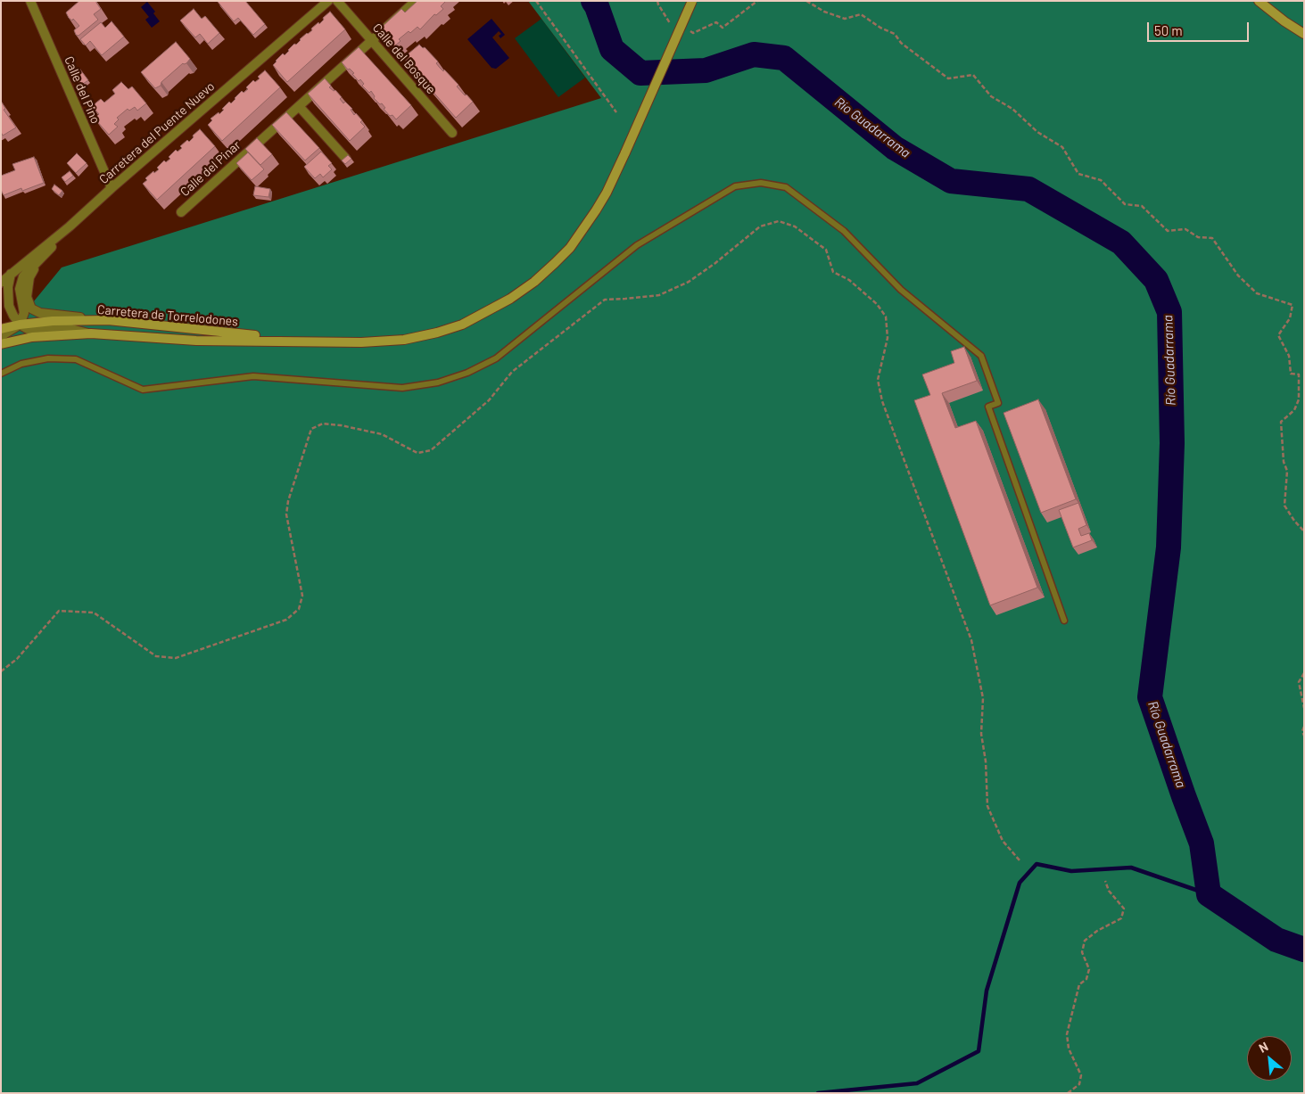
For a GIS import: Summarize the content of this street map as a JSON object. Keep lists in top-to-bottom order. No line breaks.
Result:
{"streets":{"main road":["Carretera de Torrelodones"],"street":["Calle del Bosque","Calle del Pino","Carretera del Puente Nuevo","Calle del Pinar"]},"crossings":[["Calle del Bosque","Calle del Pinar"],["Calle del Pino","Carretera del Puente Nuevo"]],"water":["Río Guadarrama"],"scale_bar":"50 m","north":"top left"}
